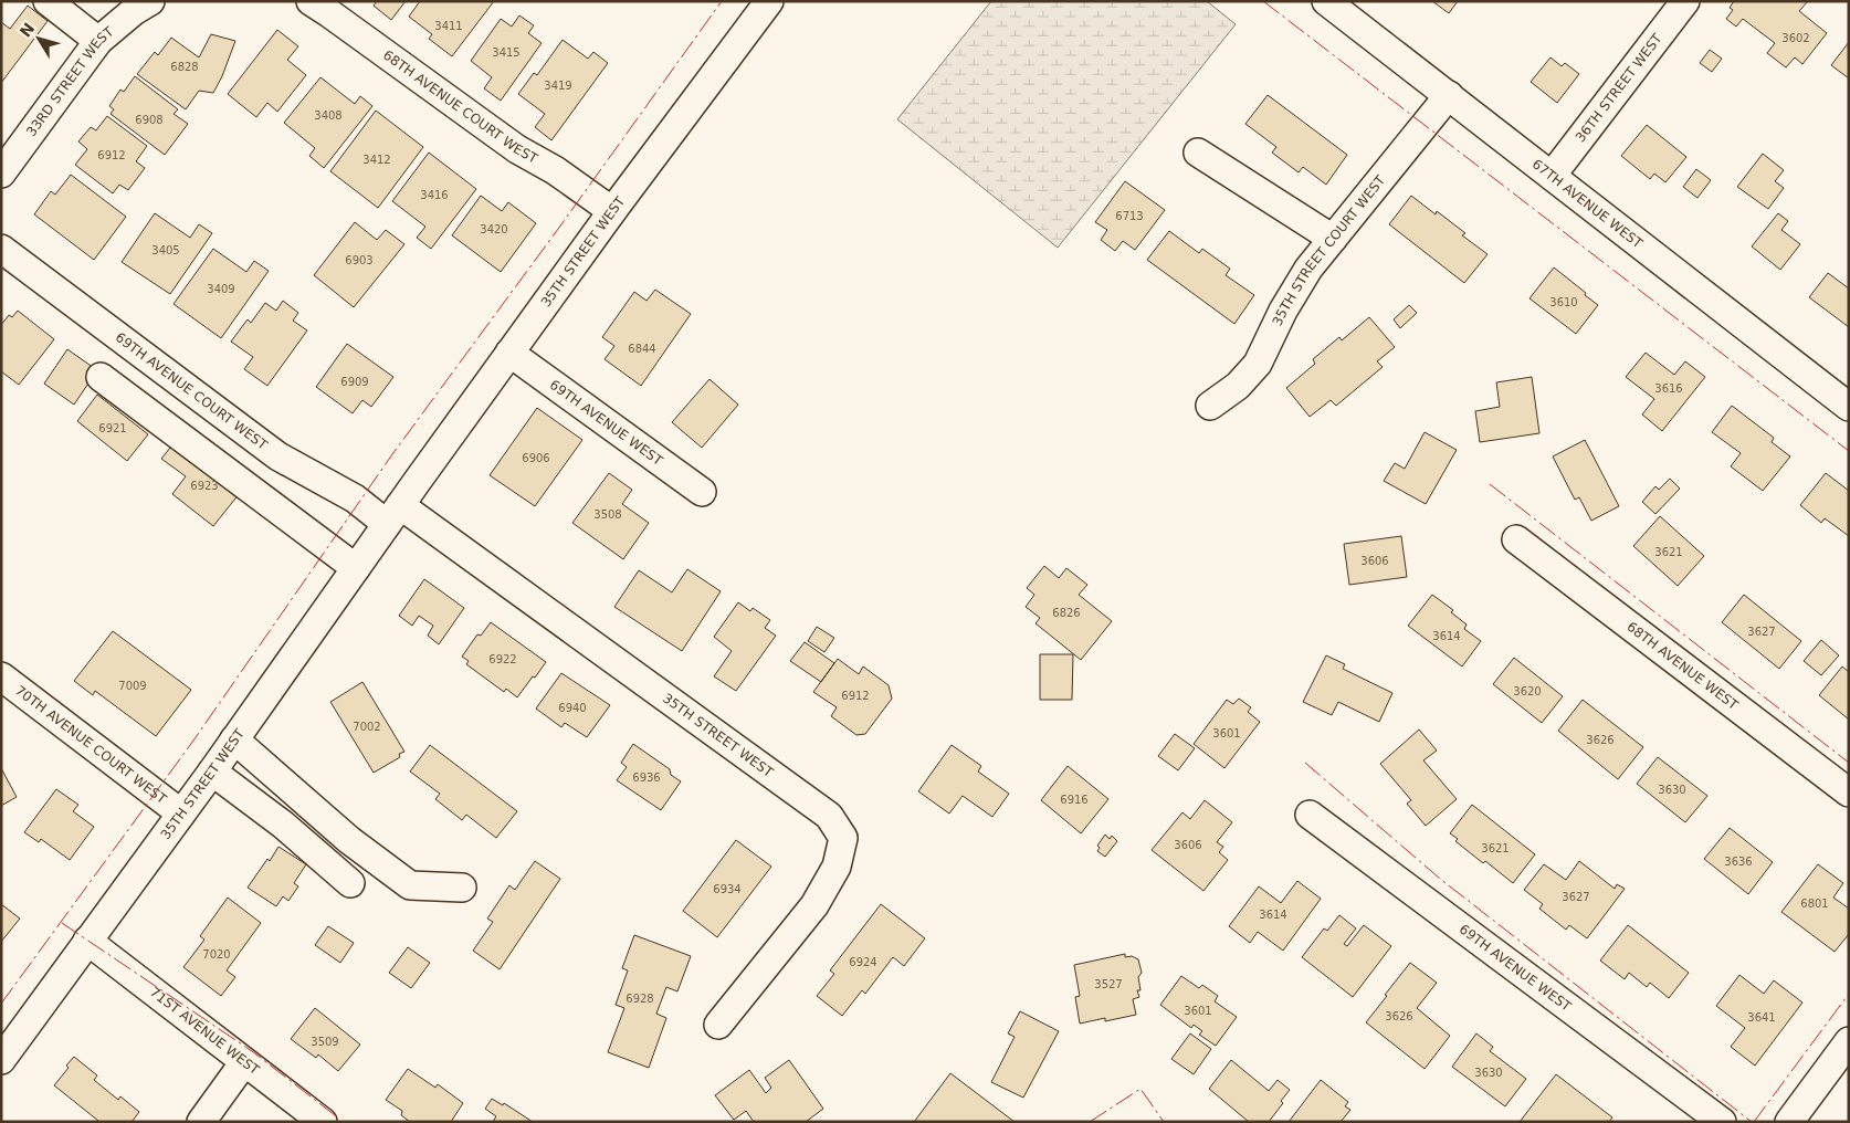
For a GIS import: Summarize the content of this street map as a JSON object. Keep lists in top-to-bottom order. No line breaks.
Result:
{"streets":{"street":["33RD STREET WEST","36TH STREET WEST","68TH AVENUE COURT WEST","67TH AVENUE WEST","35TH STREET WEST","35TH STREET COURT WEST","69TH AVENUE COURT WEST","69TH AVENUE WEST","68TH AVENUE WEST","70TH AVENUE COURT WEST","71ST AVENUE WEST"]},"crossings":[["36TH STREET WEST","67TH AVENUE WEST"],["68TH AVENUE COURT WEST","35TH STREET WEST"],["67TH AVENUE WEST","35TH STREET COURT WEST"],["35TH STREET WEST","69TH AVENUE COURT WEST"],["35TH STREET WEST","69TH AVENUE WEST"],["35TH STREET WEST","70TH AVENUE COURT WEST"],["35TH STREET WEST","71ST AVENUE WEST"]],"house_numbers":["3411","3602","3415","6828","3419","3408","6908","6912","3412","3416","6713","3420","3405","6903","3409","3610","6844","6909","3616","6921","6906","6923","3508","3621","3606","6826","3627","3614","6922","7009","3620","6912","6940","7002","3601","3626","6936","3630","6916","3606","3621","3636","6934","3627","6801","3614","7020","6924","3527","6928","3601","3626","3641","3509","3630"],"north":"top left"}
